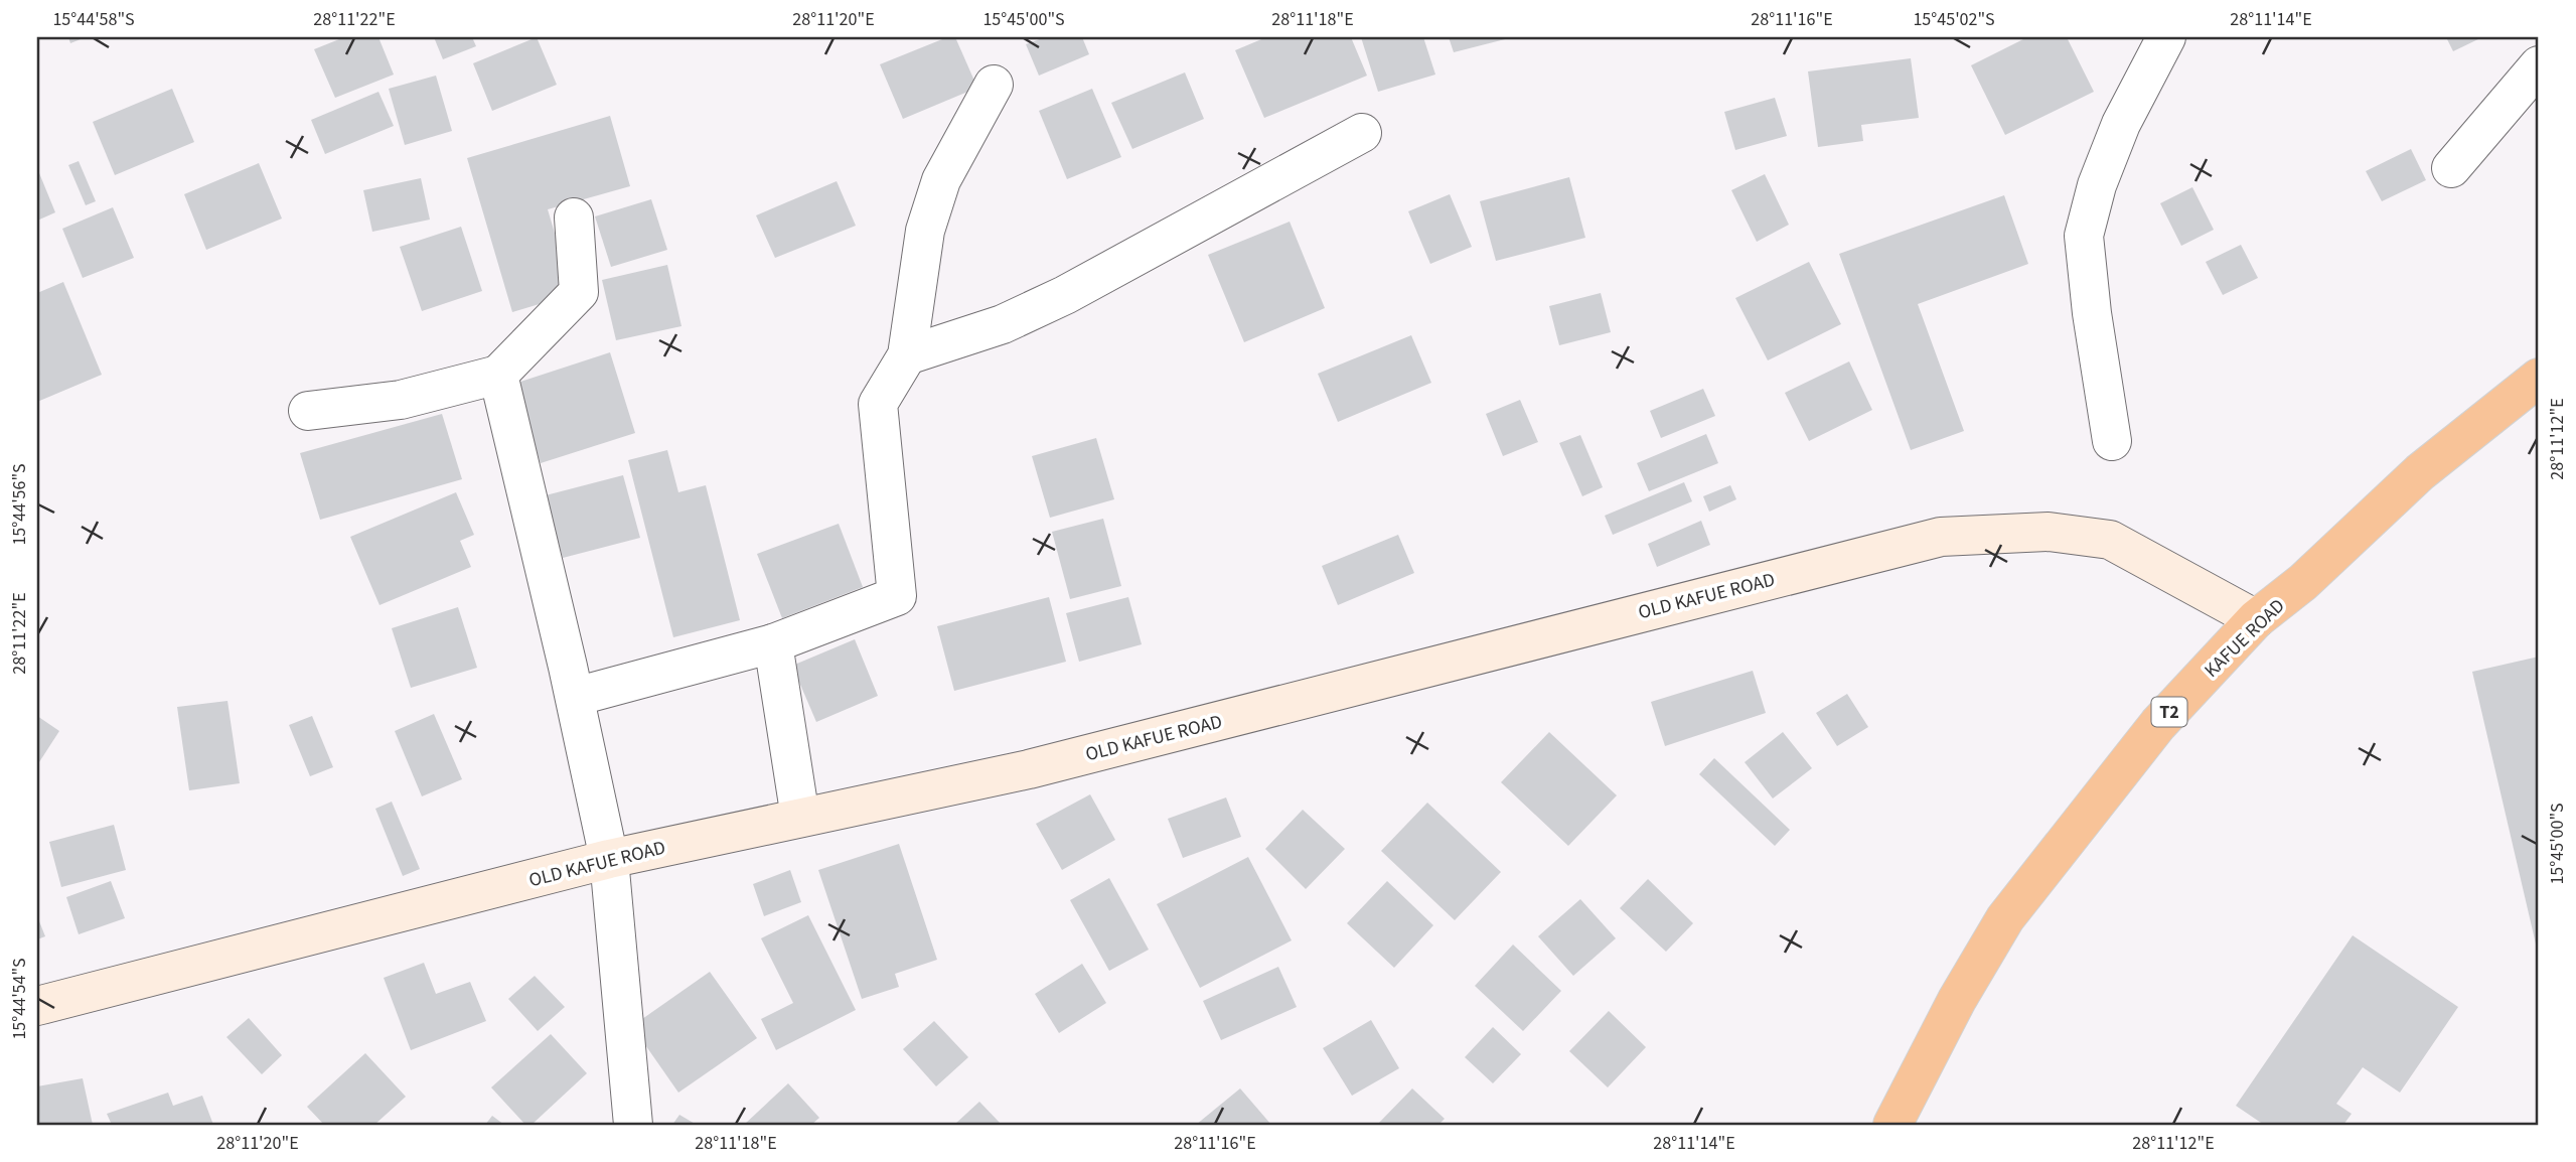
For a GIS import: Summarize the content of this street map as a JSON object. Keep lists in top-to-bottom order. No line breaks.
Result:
{"streets":{"highway":["KAFUE ROAD","T2"],"street":["OLD KAFUE ROAD"]},"crossings":[["OLD KAFUE ROAD","KAFUE ROAD"]],"coordinates":["15°44'58\"S","28°11'22\"E","28°11'20\"E","15°45'00\"S","28°11'18\"E","28°11'16\"E","15°45'02\"S","28°11'14\"E","28°11'12\"E","15°44'56\"S","15°44'54\"S"]}
